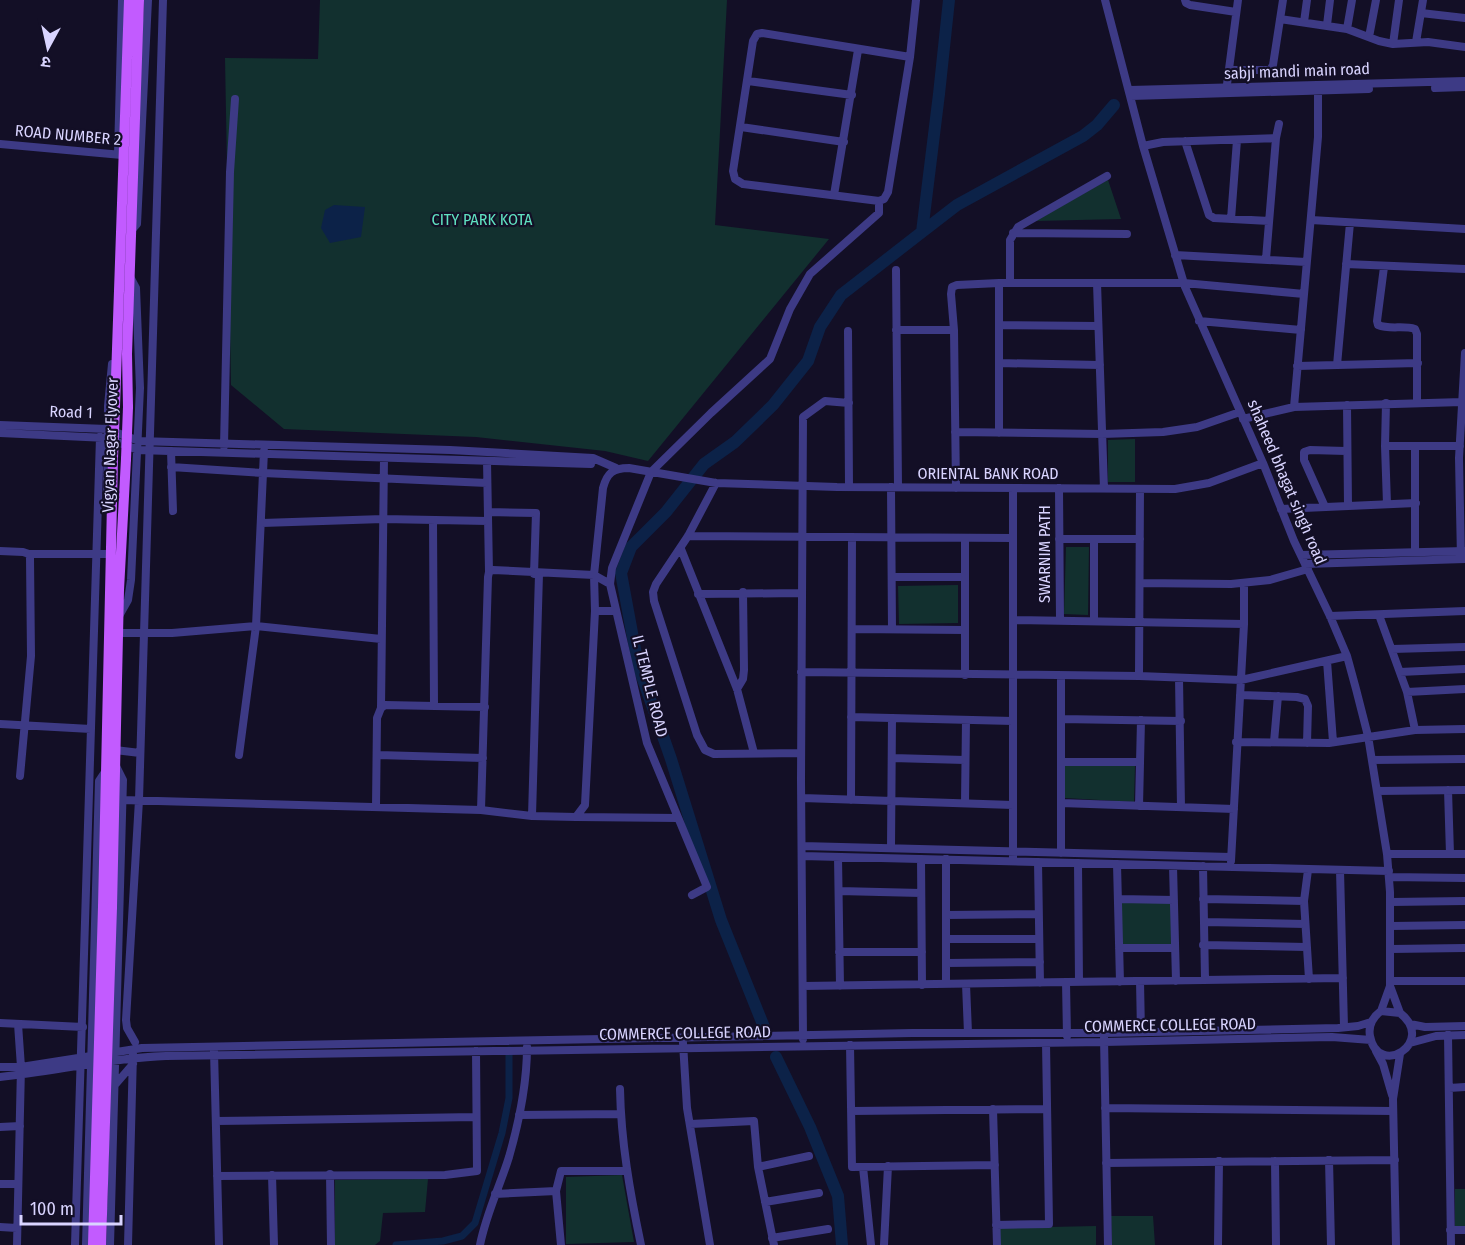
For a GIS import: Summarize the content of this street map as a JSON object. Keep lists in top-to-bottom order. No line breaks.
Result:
{"streets":{"main road":["Vigyan Nagar Flyover"],"street":["sabji mandi main road","ROAD NUMBER 2","Road 1","ORIENTAL BANK ROAD","shaheed bhagat singh road","SWARNIM PATH","IL TEMPLE ROAD","COMMERCE COLLEGE ROAD"]},"crossings":[["sabji mandi main road","shaheed bhagat singh road"],["ROAD NUMBER 2","Vigyan Nagar Flyover"],["ORIENTAL BANK ROAD","shaheed bhagat singh road"],["ORIENTAL BANK ROAD","SWARNIM PATH"],["ORIENTAL BANK ROAD","IL TEMPLE ROAD"]],"parks":["CITY PARK KOTA"],"scale_bar":"100 m","north":"bottom"}
